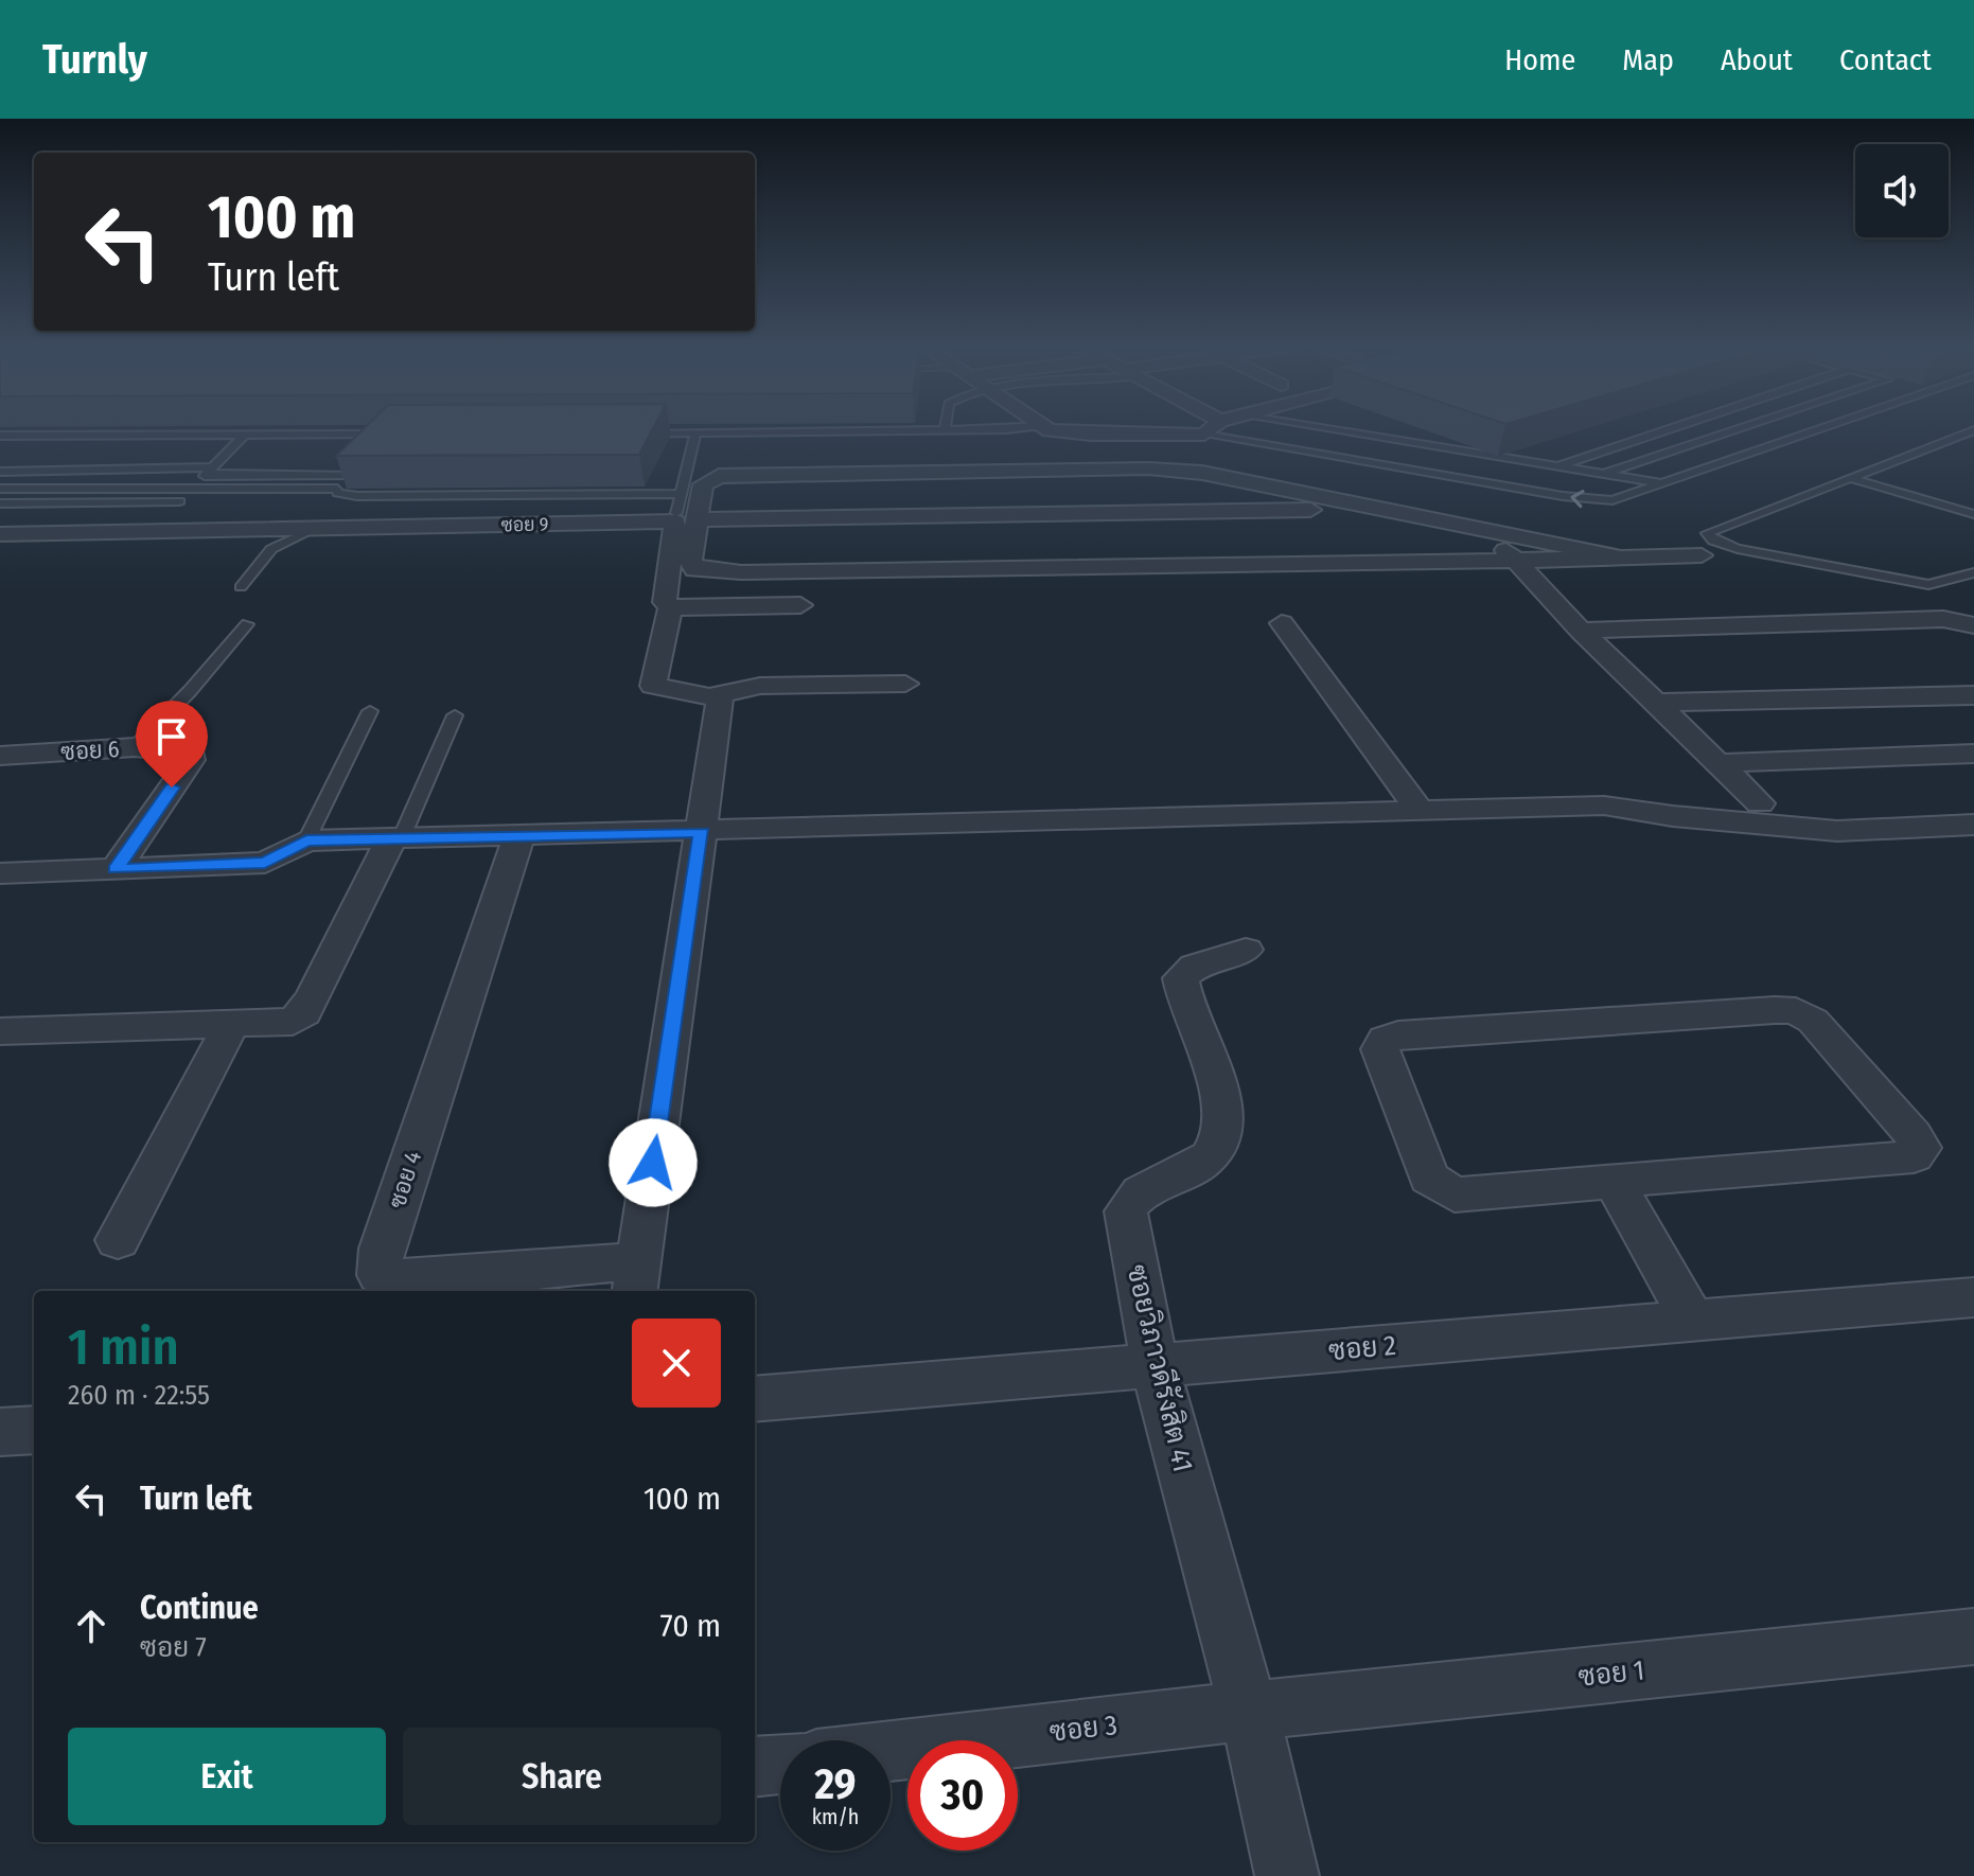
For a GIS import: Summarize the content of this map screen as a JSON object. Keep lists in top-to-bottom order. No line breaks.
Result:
{"streets":{"street":["ซอย 9","ซอย 6","ซอย 4","ซอย 2","ซอยวิภาวดีรังสิต 41","ซอย 1","ซอย 3"]},"crossings":[["ซอย 2","ซอยวิภาวดีรังสิต 41"],["ซอยวิภาวดีรังสิต 41","ซอย 1"],["ซอยวิภาวดีรังสิต 41","ซอย 3"],["ซอย 1","ซอย 3"]],"page":{"header":"Turnly","nav":["Home","Map","About","Contact"],"turn":["100 m","Turn left"],"heading":["1 min","260 m · 22:55"],"list":[{"name":"Turn left","value":"100 m"},{"name":"Continue","note":"ซอย 7","value":"70 m"}],"buttons":["Exit","Share"],"speed":"29 km/h","limit":"30"}}
